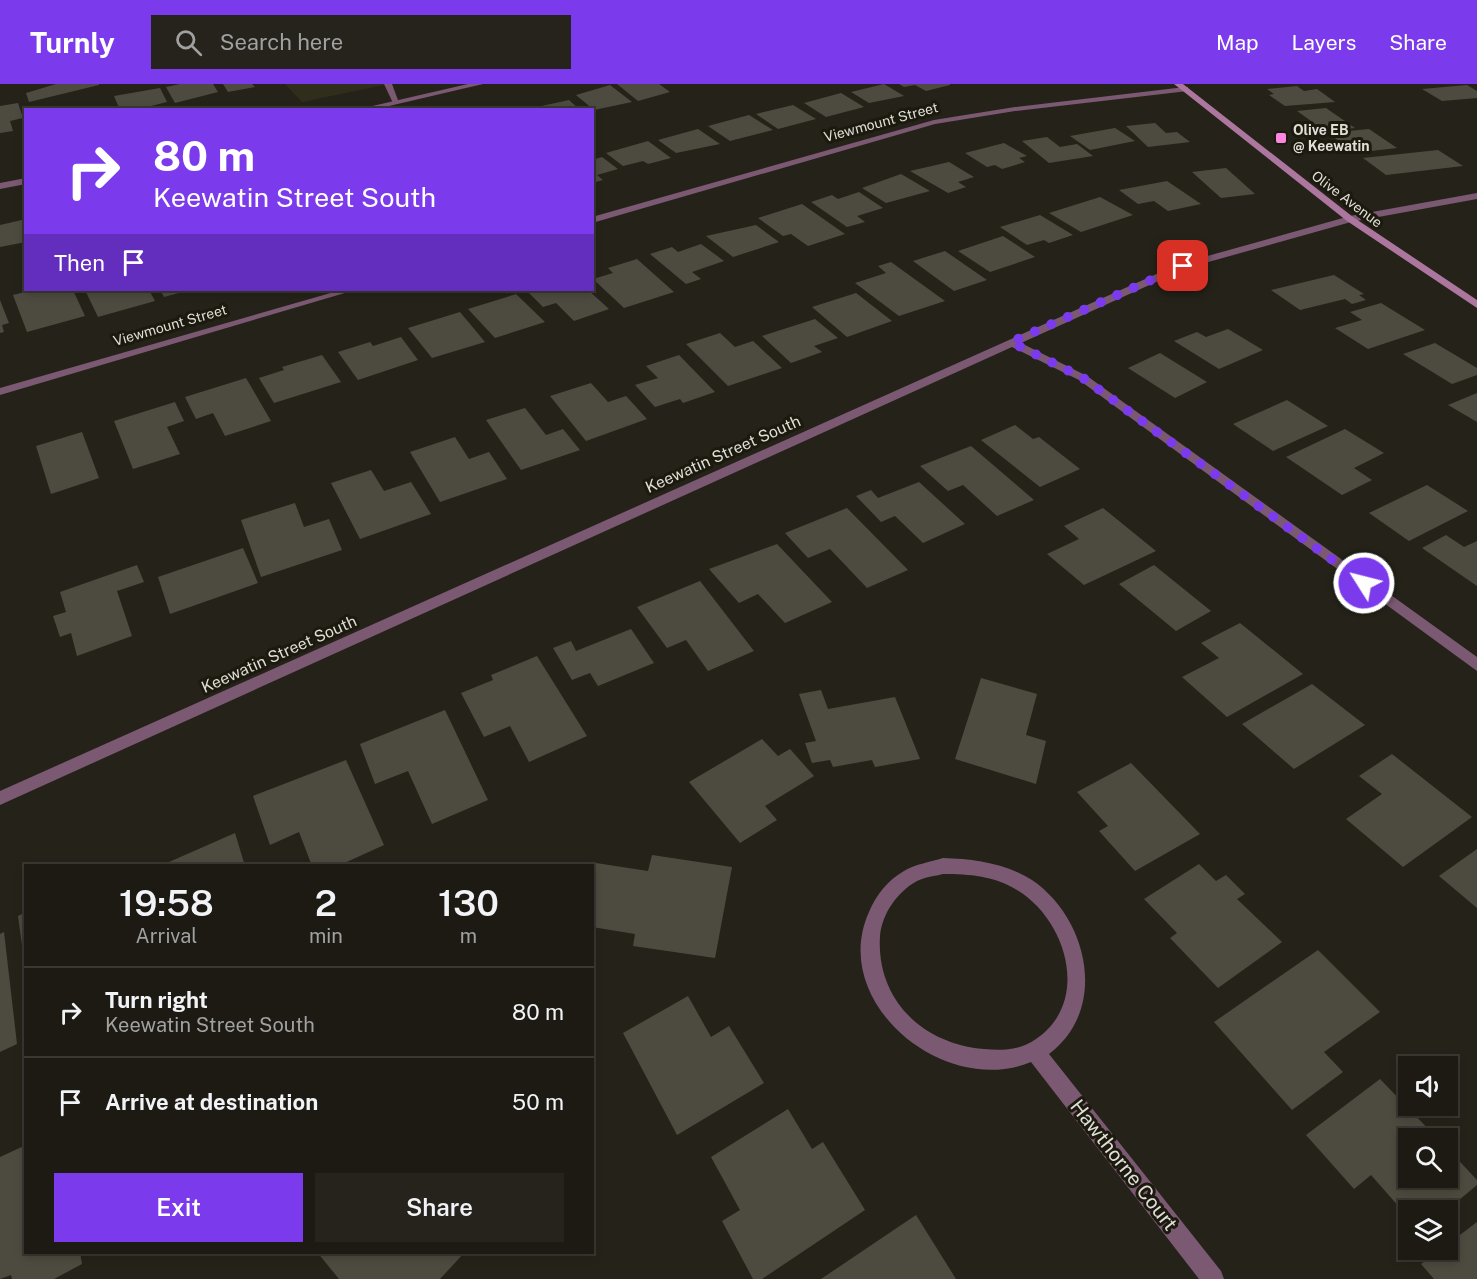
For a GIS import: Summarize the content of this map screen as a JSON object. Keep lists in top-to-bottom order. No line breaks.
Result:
{"streets":{"main road":["Olive Avenue"],"street":["Viewmount Street","Keewatin Street South","Hawthorne Court"]},"crossings":[["Viewmount Street","Olive Avenue"],["Olive Avenue","Keewatin Street South"]],"places":{"transit":["Olive EB @ Keewatin"]},"page":{"header":"Turnly","search":"Search here","nav":["Map","Layers","Share"],"turn":["80 m","Keewatin Street South"],"then":"Then","eta":["19:58","Arrival","2","min","130","m"],"list":[{"name":"Turn right","note":"Keewatin Street South","value":"80 m"},{"name":"Arrive at destination","value":"50 m"}],"buttons":["Exit","Share"]}}
